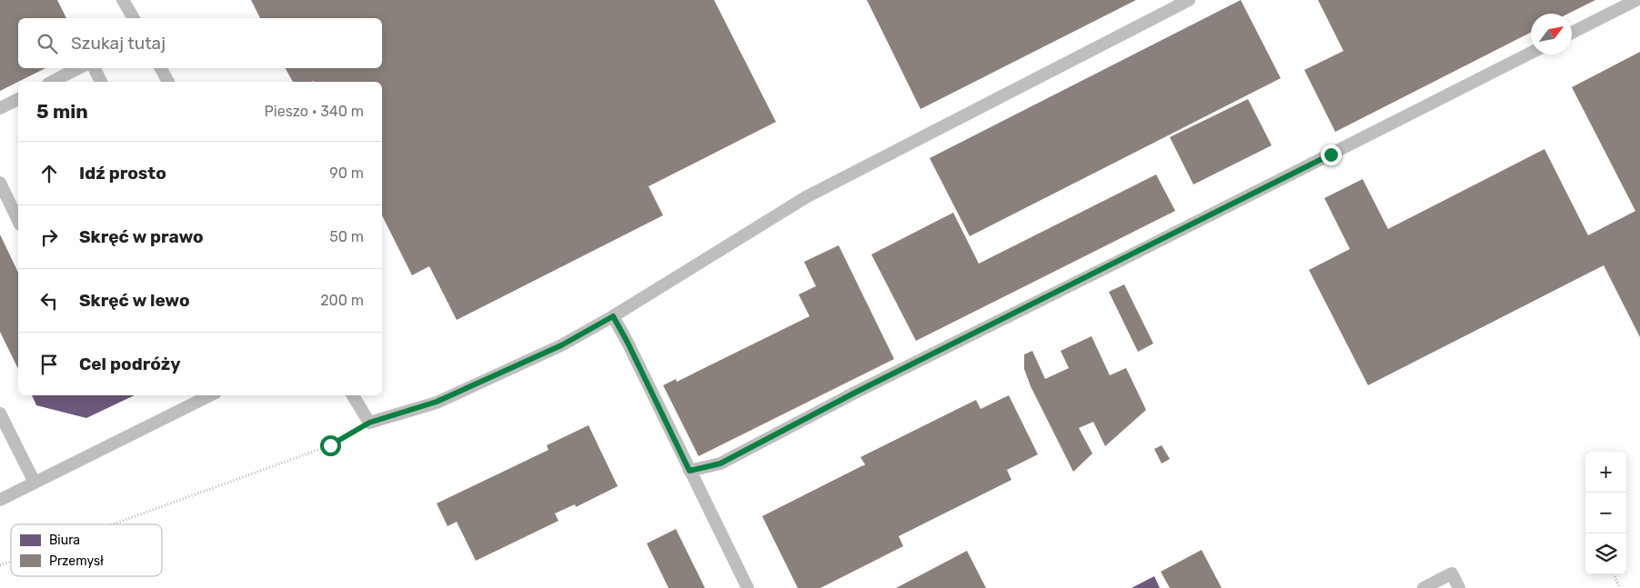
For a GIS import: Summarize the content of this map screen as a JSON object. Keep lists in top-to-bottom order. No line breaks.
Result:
{"legend":["Biura","Przemysł"],"north":"top right","page":{"search":"Szukaj tutaj","heading":["5 min","Pieszo · 340 m"],"list":[["Idź prosto","90 m"],["Skręć w prawo","50 m"],["Skręć w lewo","200 m"],"Cel podróży"],"map_buttons":["+","−"]}}
